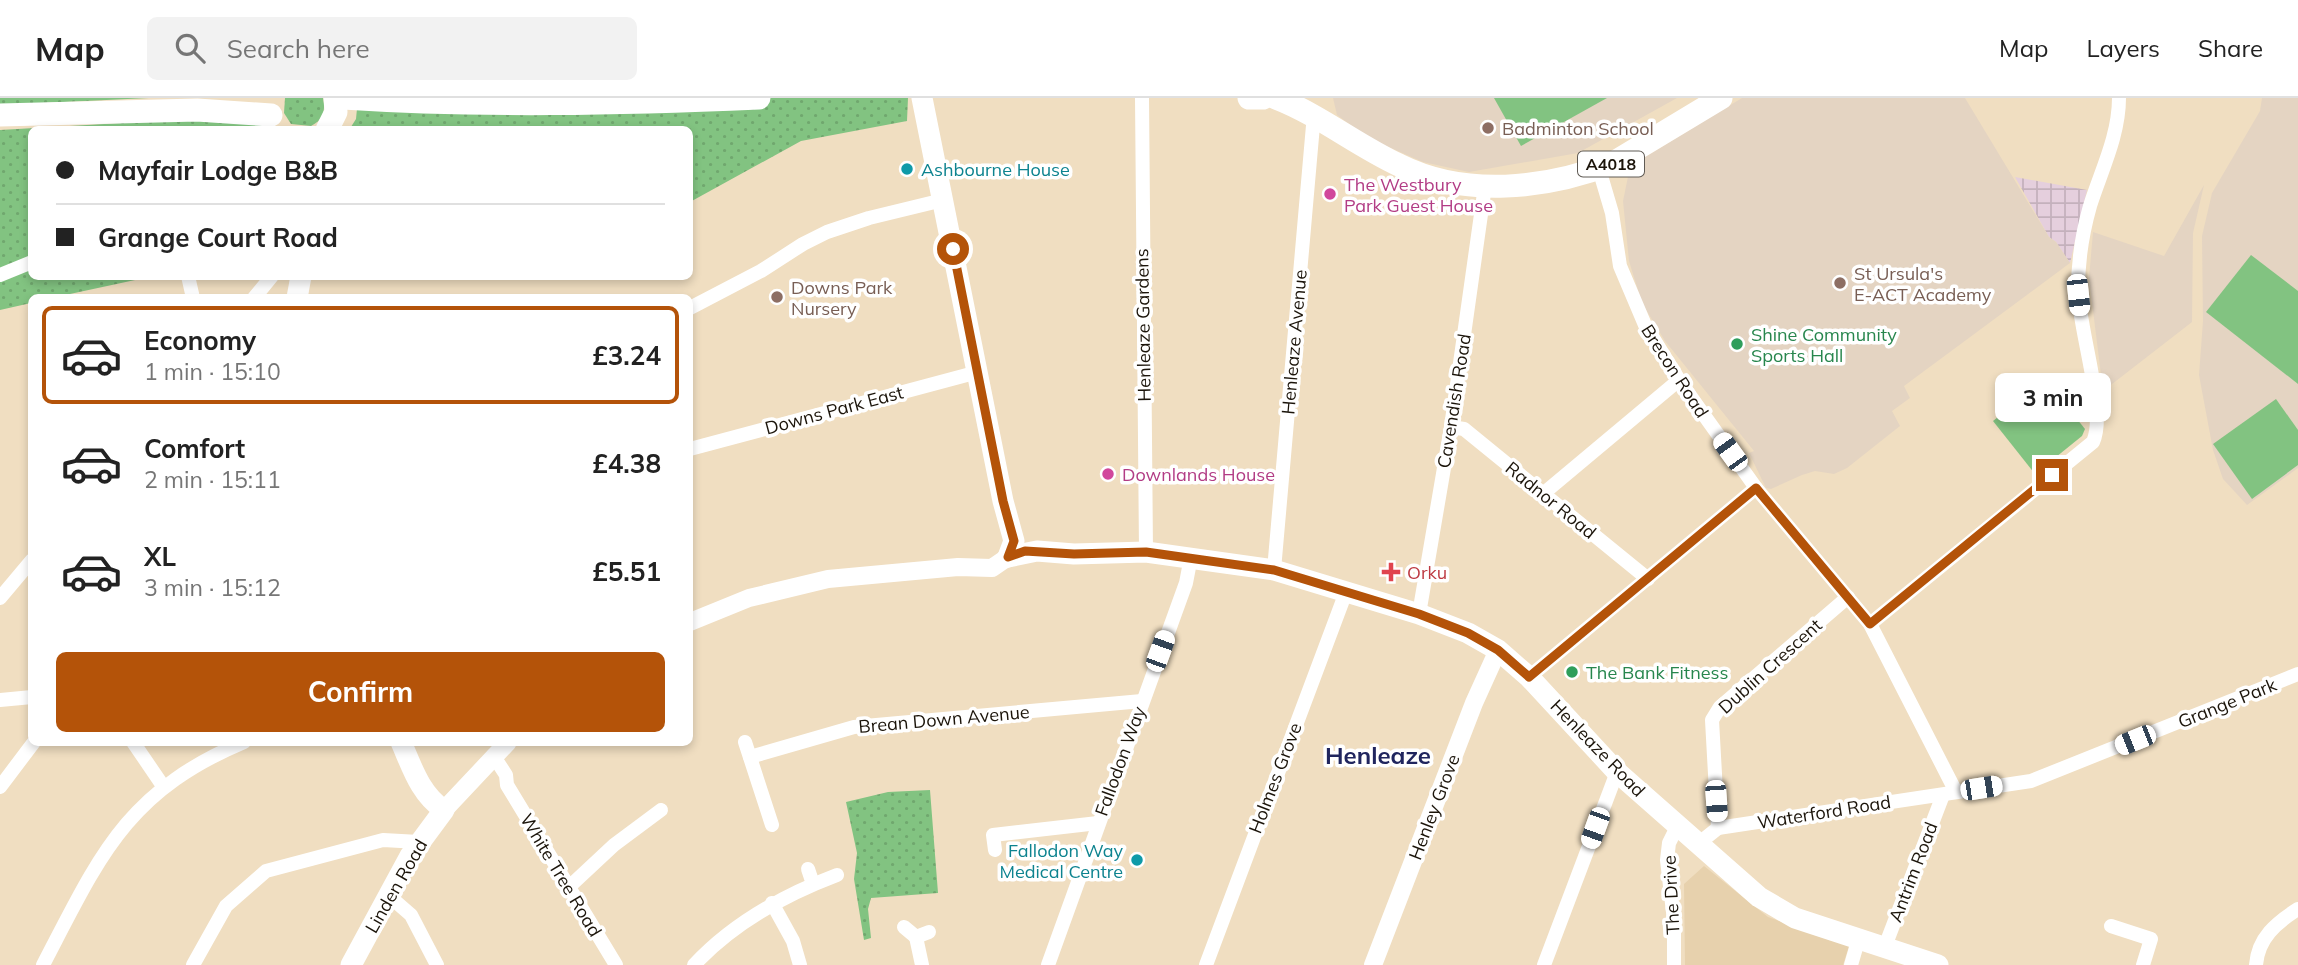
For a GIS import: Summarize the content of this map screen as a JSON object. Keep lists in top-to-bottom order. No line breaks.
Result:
{"streets":{"main road":["A4018","Henleaze Road","Linden Road"],"street":["Henleaze Gardens","Henleaze Avenue","Brecon Road","Cavendish Road","Downs Park East","Radnor Road","Dublin Crescent","Grange Park","Brean Down Avenue","Fallodon Way","Holmes Grove","Henley Grove","Waterford Road","Antrim Road","White Tree Road","The Drive"]},"crossings":[["A4018","Henleaze Avenue"],["A4018","Brecon Road"],["A4018","Cavendish Road"],["Henleaze Gardens","Henleaze Road"],["Henleaze Avenue","Henleaze Road"],["Brecon Road","Dublin Crescent"],["Brecon Road","Grange Park"],["Brecon Road","Waterford Road"],["Brecon Road","Antrim Road"],["Cavendish Road","Radnor Road"],["Cavendish Road","Henleaze Road"],["Dublin Crescent","Waterford Road"],["Grange Park","Waterford Road"],["Grange Park","Antrim Road"],["Brean Down Avenue","Fallodon Way"],["Henleaze Road","Fallodon Way"],["Henleaze Road","Holmes Grove"],["Henleaze Road","Henley Grove"],["Henleaze Road","Antrim Road"],["Henleaze Road","The Drive"],["Waterford Road","Antrim Road"]],"districts":["Henleaze"],"places":{"other":["Badminton School","Ashbourne House","The Westbury Park Guest House","St Ursula's E-ACT Academy","Downs Park Nursery","Shine Community Sports Hall","Downlands House","The Bank Fitness","Fallodon Way Medical Centre"],"health":["Orku"]},"page":{"header":"Map","search":"Search here","nav":["Map","Layers","Share"],"banner":["Mayfair Lodge B&B","Grange Court Road"],"list":[{"name":"Economy","note":"1 min · 15:10","value":"£3.24"},{"name":"Comfort","note":"2 min · 15:11","value":"£4.38"},{"name":"XL","note":"3 min · 15:12","value":"£5.51"}],"bubble":"3 min","buttons":"Confirm"}}
